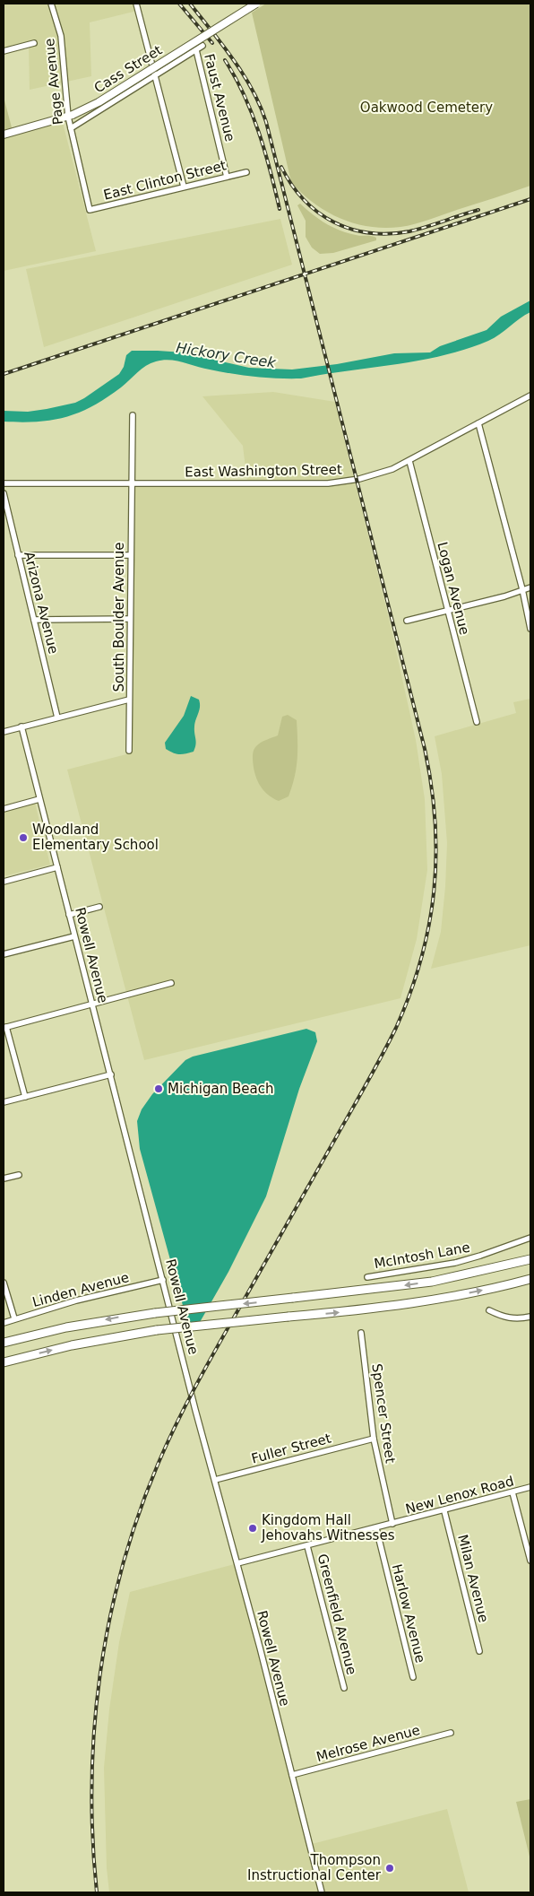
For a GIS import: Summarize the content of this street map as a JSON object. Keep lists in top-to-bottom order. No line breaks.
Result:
{"streets":{"main road":["Cass Street"],"street":["Page Avenue","Faust Avenue","East Clinton Street","East Washington Street","Logan Avenue","Arizona Avenue","South Boulder Avenue","Rowell Avenue","McIntosh Lane","Linden Avenue","Spencer Street","Fuller Street","New Lenox Road","Milan Avenue","Harlow Avenue","Greenfield Avenue","Melrose Avenue"]},"crossings":[["Cass Street","Page Avenue"],["Page Avenue","East Clinton Street"],["Faust Avenue","East Clinton Street"],["East Washington Street","Logan Avenue"],["East Washington Street","South Boulder Avenue"],["Rowell Avenue","Linden Avenue"],["Rowell Avenue","Fuller Street"],["Rowell Avenue","New Lenox Road"],["Rowell Avenue","Melrose Avenue"],["Spencer Street","Fuller Street"],["Spencer Street","New Lenox Road"],["New Lenox Road","Milan Avenue"],["New Lenox Road","Harlow Avenue"],["New Lenox Road","Greenfield Avenue"]],"water":["Hickory Creek"],"parks":["Oakwood Cemetery"],"places":["Woodland Elementary School","Michigan Beach","Kingdom Hall Jehovahs Witnesses","Thompson Instructional Center"]}
